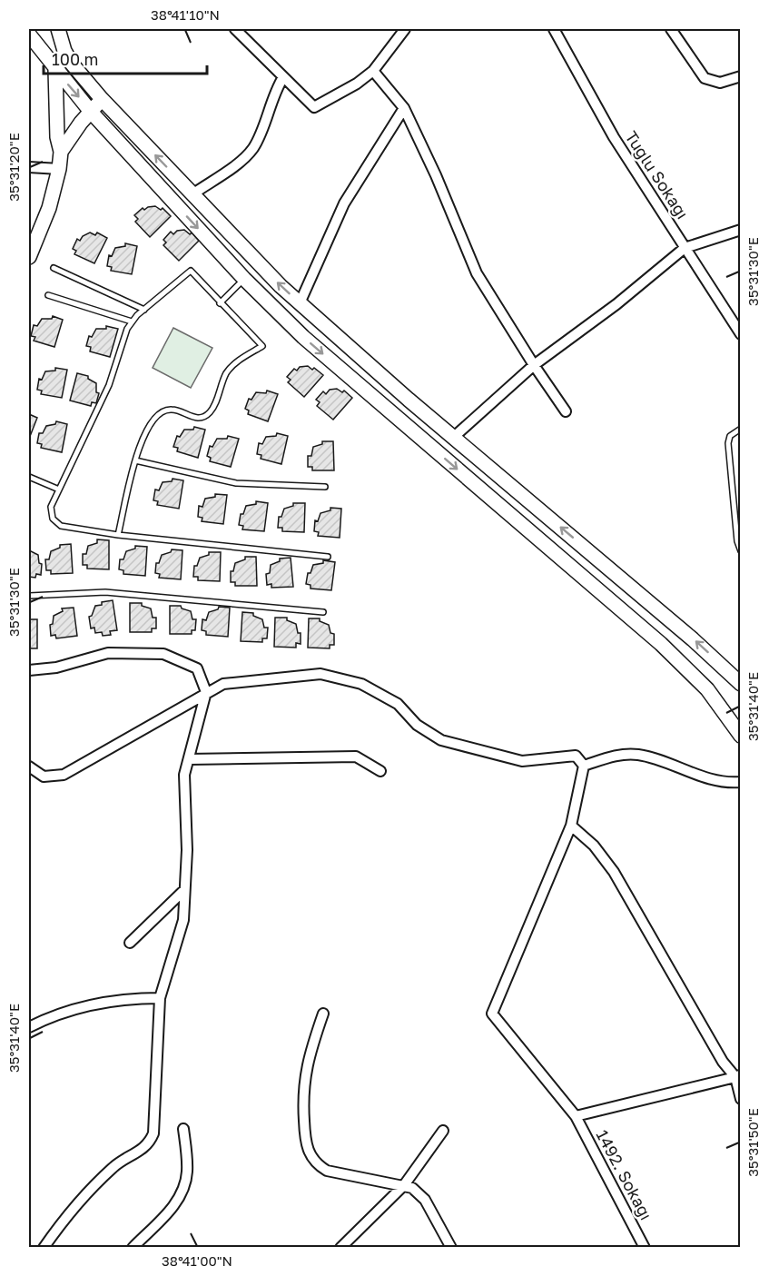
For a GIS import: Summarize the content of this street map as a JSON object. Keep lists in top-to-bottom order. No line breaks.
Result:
{"streets":{"street":["Tuğlu Sokağı","1492. Sokağı"]},"scale_bar":"100 m","coordinates":["38°41'10\"N","35°31'20\"E","35°31'30\"E","35°31'40\"E","35°31'50\"E","38°41'00\"N"]}
